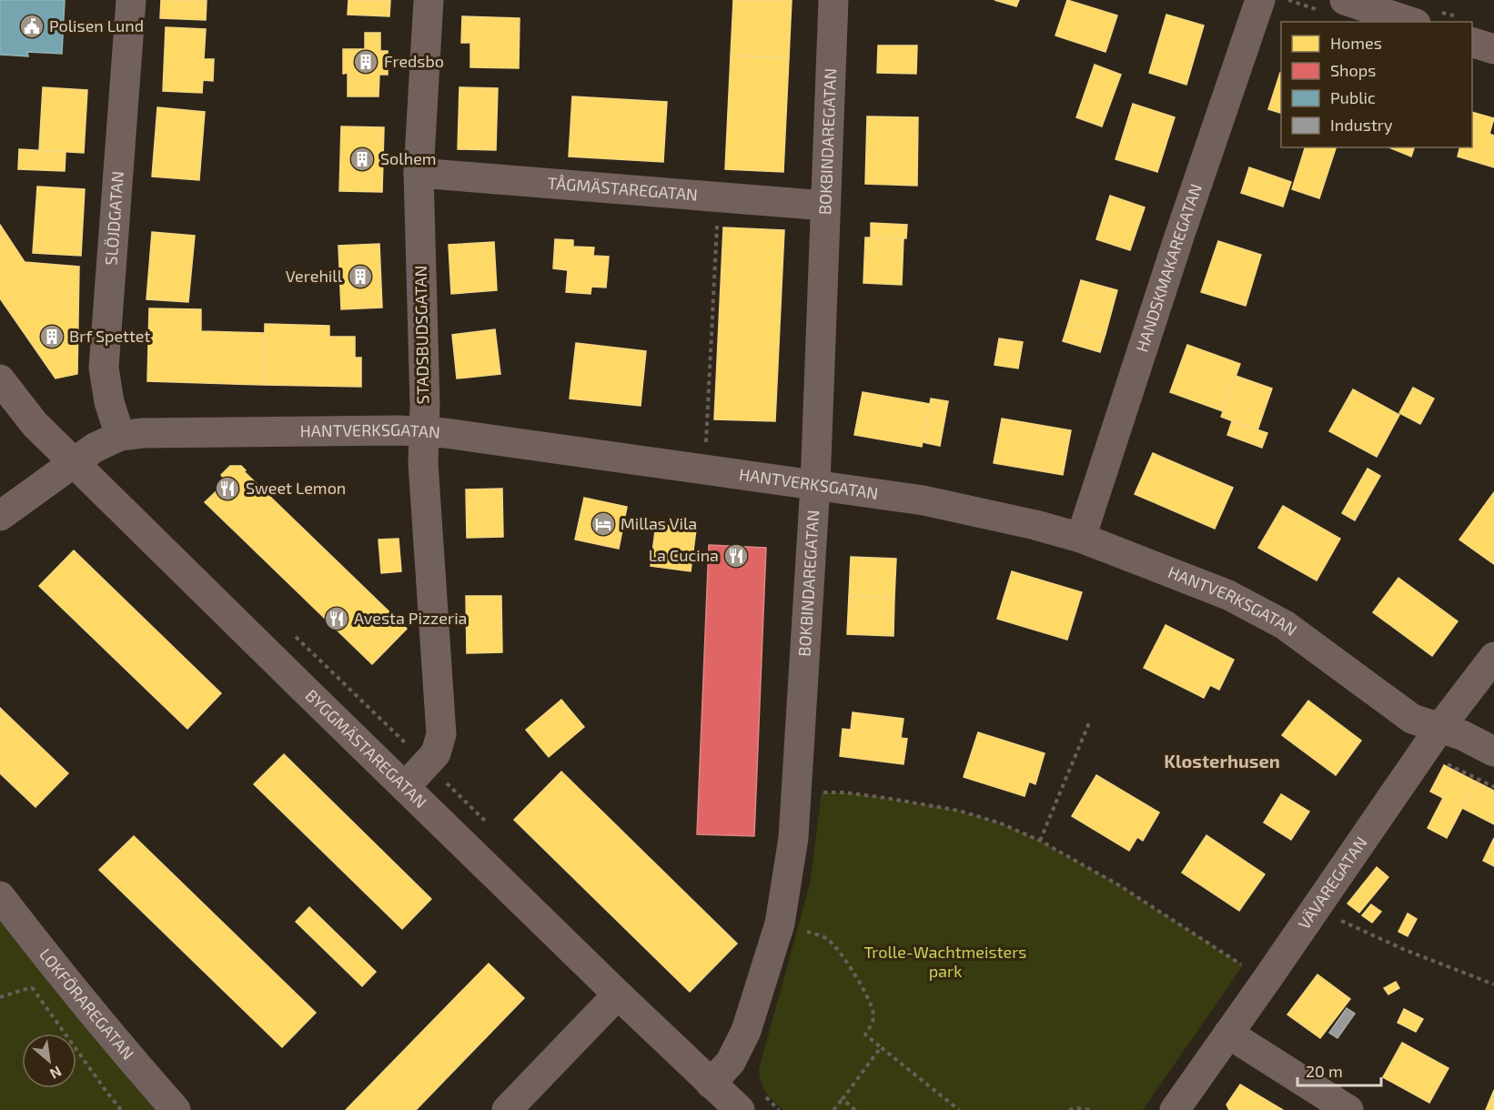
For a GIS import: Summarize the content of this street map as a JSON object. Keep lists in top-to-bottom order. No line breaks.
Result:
{"streets":{"street":["BOKBINDAREGATAN","TÅGMÄSTAREGATAN","SLÖJDGATAN","HANDSKMAKAREGATAN","STADSBUDSGATAN","HANTVERKSGATAN","BYGGMÄSTAREGATAN","VÄVAREGATAN","LOKFÖRAREGATAN"]},"crossings":[["BOKBINDAREGATAN","TÅGMÄSTAREGATAN"],["BOKBINDAREGATAN","HANTVERKSGATAN"],["BOKBINDAREGATAN","BYGGMÄSTAREGATAN"],["TÅGMÄSTAREGATAN","STADSBUDSGATAN"],["SLÖJDGATAN","HANTVERKSGATAN"],["HANDSKMAKAREGATAN","HANTVERKSGATAN"],["STADSBUDSGATAN","HANTVERKSGATAN"],["STADSBUDSGATAN","BYGGMÄSTAREGATAN"],["HANTVERKSGATAN","BYGGMÄSTAREGATAN"],["HANTVERKSGATAN","VÄVAREGATAN"]],"districts":["Klosterhusen"],"parks":["Trolle-Wachtmeisters park"],"places":{"public building":["Polisen Lund"],"building":["Fredsbo","Solhem","Verehill","Brf Spettet"],"restaurant":["Sweet Lemon","La Cucina","Avesta Pizzeria"],"hotel":["Millas Vila"]},"legend":["Homes","Shops","Public","Industry"],"scale_bar":"20 m","north":"bottom right"}
